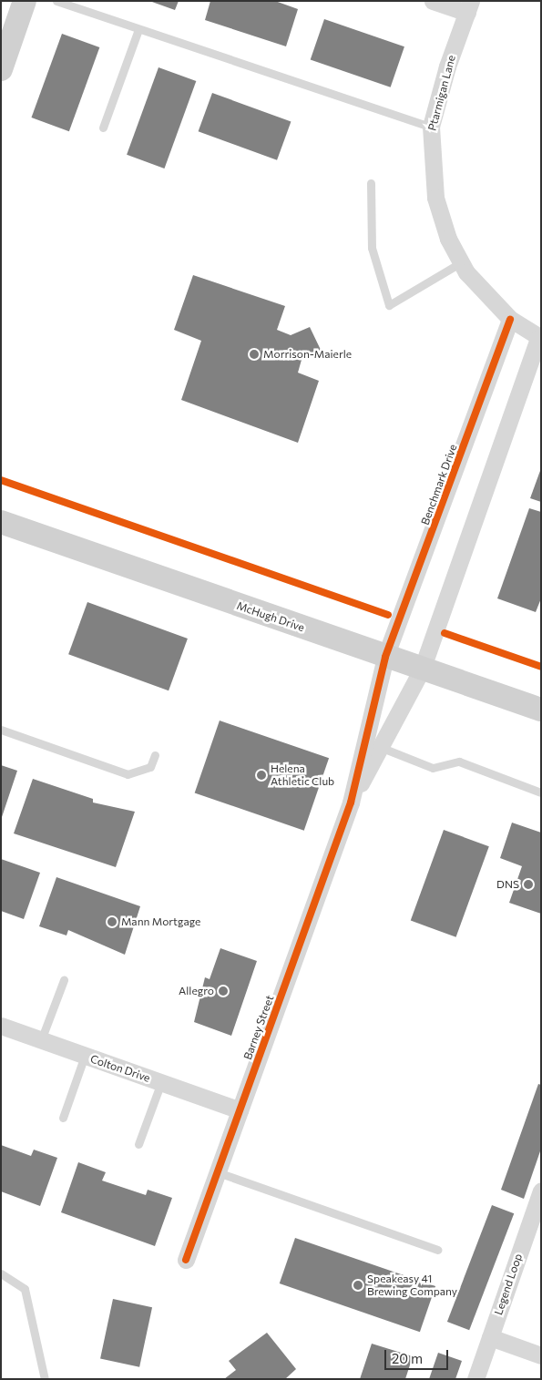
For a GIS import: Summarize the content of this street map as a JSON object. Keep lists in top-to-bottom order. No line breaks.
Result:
{"streets":{"street":["Ptarmigan Lane","Benchmark Drive","McHugh Drive","Barney Street","Colton Drive","Legend Loop"]},"crossings":[["Ptarmigan Lane","Benchmark Drive"],["Benchmark Drive","McHugh Drive"],["Benchmark Drive","Barney Street"],["Barney Street","Colton Drive"]],"places":["Morrison-Maierle","Helena Athletic Club","DNS","Mann Mortgage","Allegro","Speakeasy 41 Brewing Company"],"scale_bar":"20 m"}
